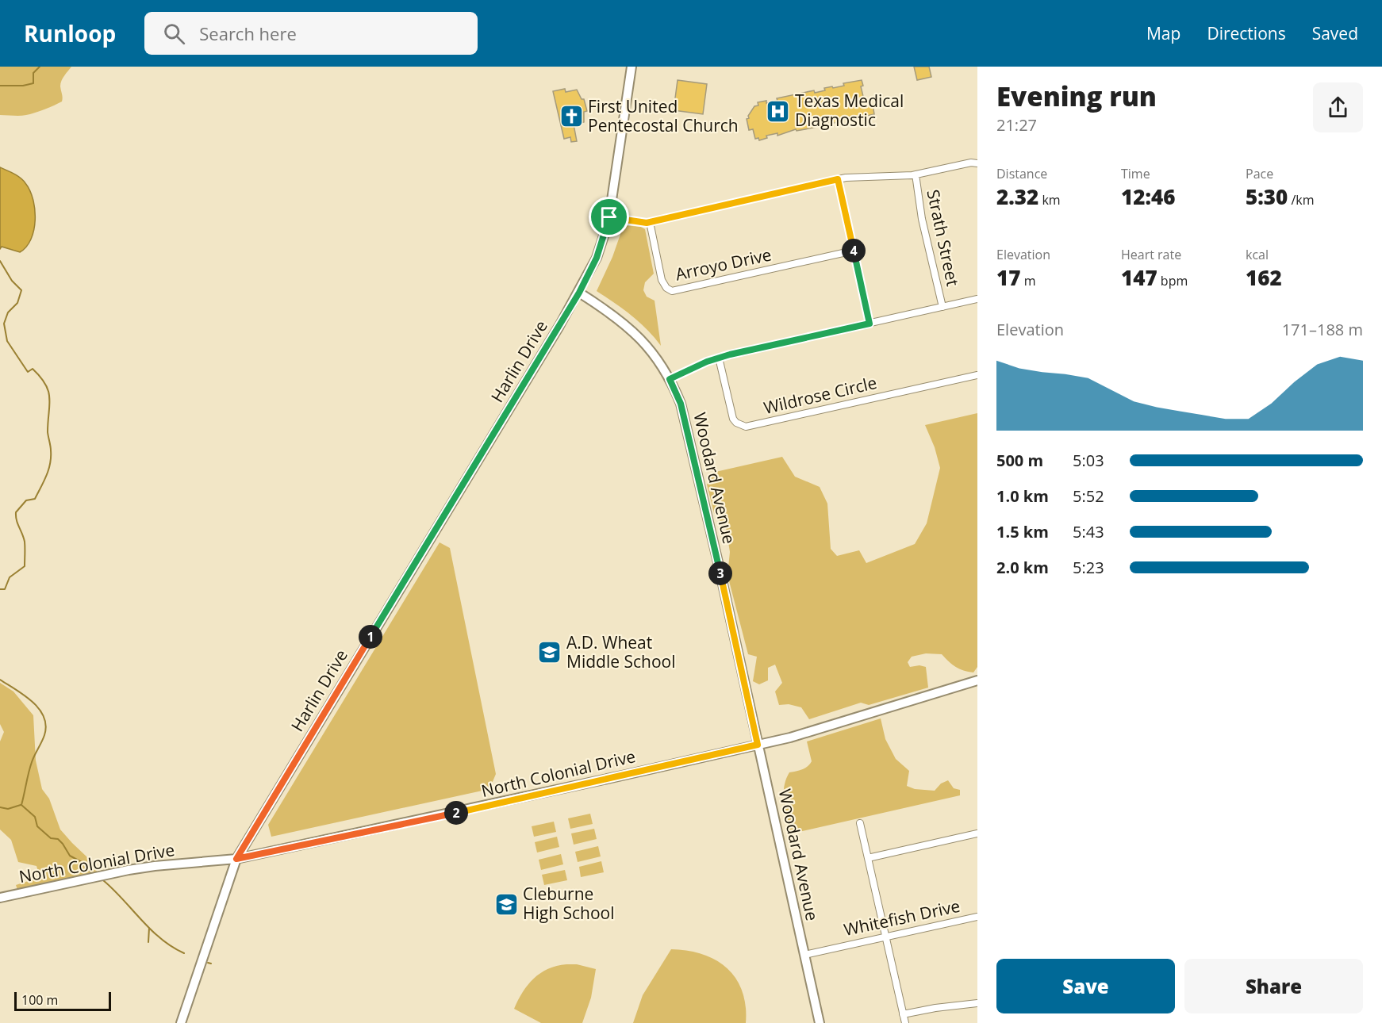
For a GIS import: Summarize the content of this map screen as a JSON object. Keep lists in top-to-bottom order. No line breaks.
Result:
{"streets":{"street":["Strath Street","Arroyo Drive","Harlin Drive","Wildrose Circle","Woodard Avenue","North Colonial Drive","Whitefish Drive"]},"crossings":[["Harlin Drive","Woodard Avenue"],["Harlin Drive","North Colonial Drive"],["Woodard Avenue","North Colonial Drive"],["Woodard Avenue","Whitefish Drive"]],"places":{"hospital":["Texas Medical Diagnostic"],"church":["First United Pentecostal Church"],"school or university":["A.D. Wheat Middle School","Cleburne High School"]},"scale_bar":"100 m","page":{"header":"Runloop","search":"Search here","nav":["Map","Directions","Saved"],"heading":["Evening run","21:27"],"stats":[["Distance","2.32 km"],["Time","12:46"],["Pace","5:30 /km"],["Elevation","17 m"],["Heart rate","147 bpm"],["kcal","162"]],"pins":["4","3","1","2"],"chart":["Elevation","171–188 m"],"list":[{"name":"500 m","note":"5:03"},{"name":"1.0 km","note":"5:52"},{"name":"1.5 km","note":"5:43"},{"name":"2.0 km","note":"5:23"}],"buttons":["Save","Share"],"scale":"100 m"}}
